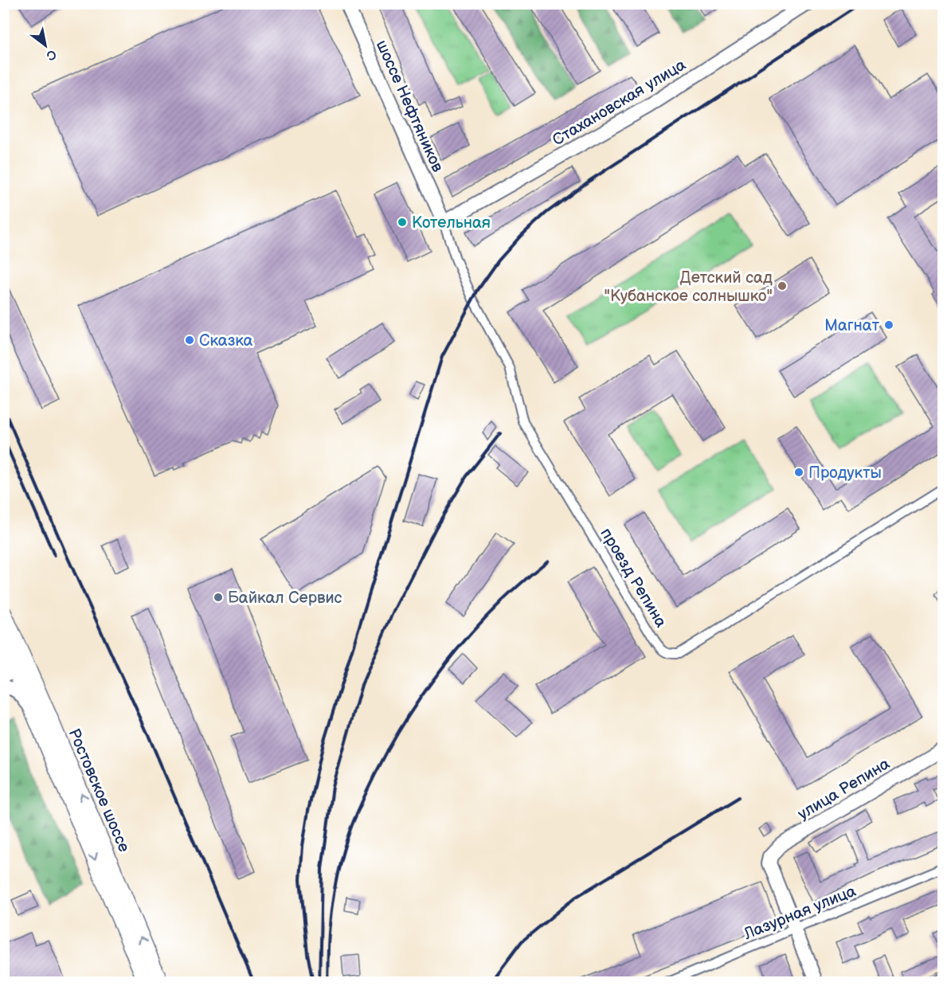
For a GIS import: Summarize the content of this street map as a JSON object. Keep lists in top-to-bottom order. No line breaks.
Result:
{"streets":{"main road":["Ростовское шоссе"],"street":["Стахановская улица","шоссе Нефтяников","проезд Репина","улица Репина","Лазурная улица"]},"crossings":[["Стахановская улица","шоссе Нефтяников"],["Стахановская улица","проезд Репина"],["шоссе Нефтяников","проезд Репина"],["улица Репина","Лазурная улица"]],"places":["Котельная","Детский сад \"Кубанское солнышко\"","Магнат","Сказка","Продукты","Байкал Сервис"],"north":"bottom right"}
